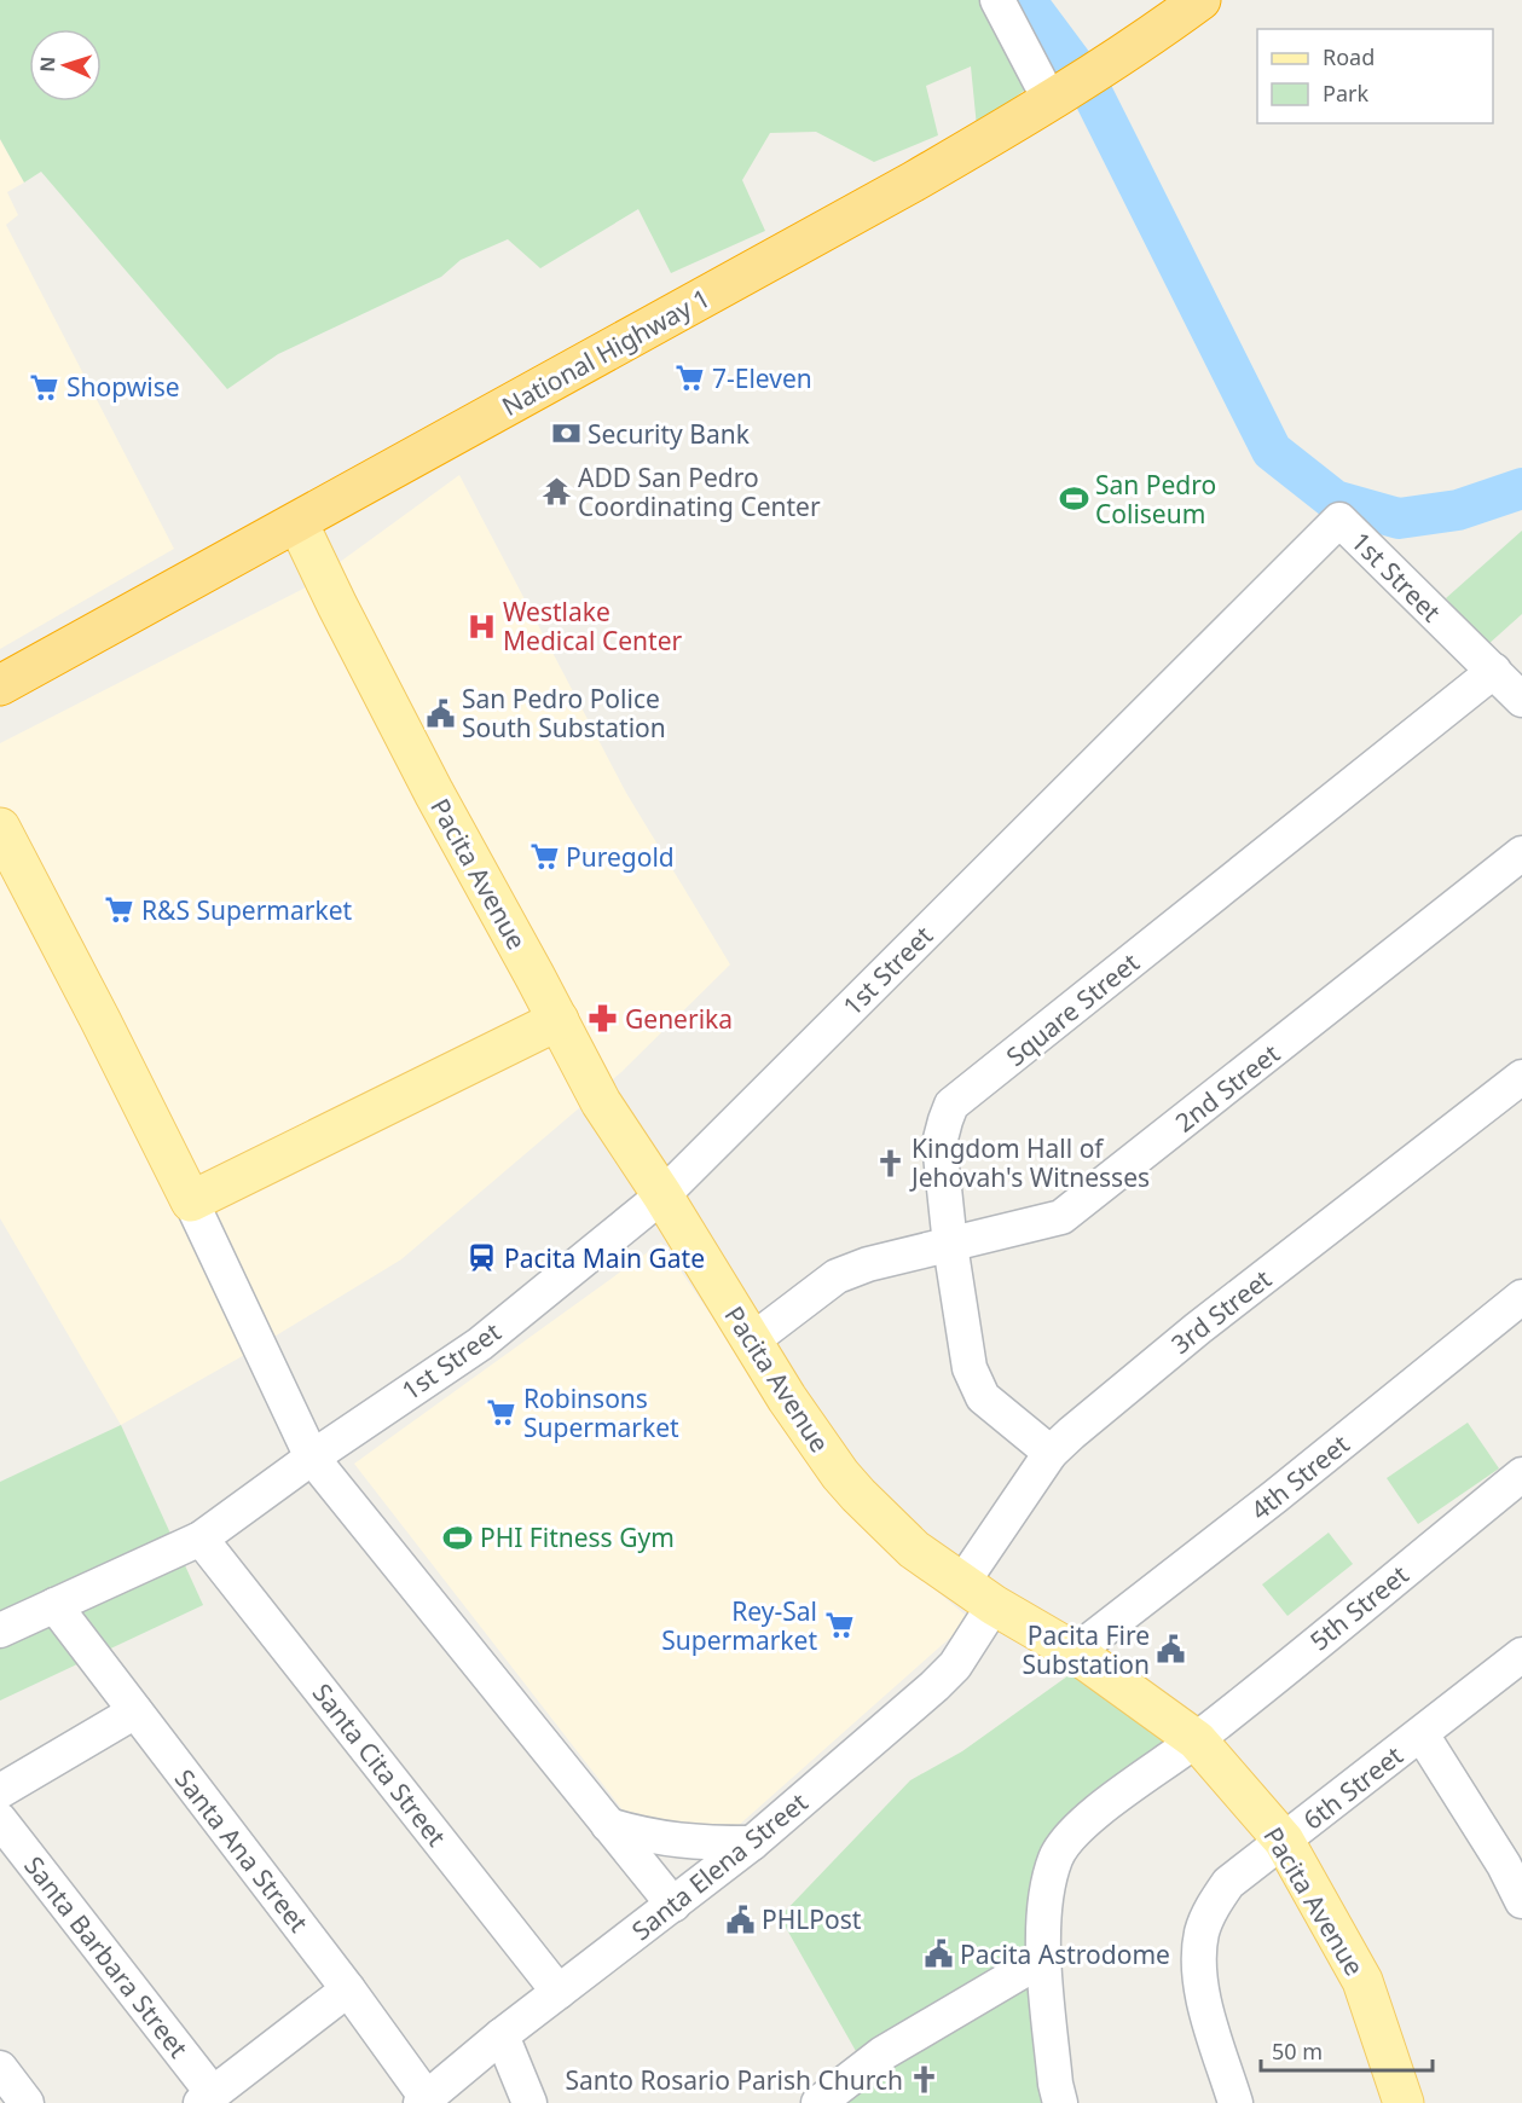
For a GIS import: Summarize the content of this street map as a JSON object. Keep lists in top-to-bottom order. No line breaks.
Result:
{"streets":{"highway":["National Highway 1"],"main road":["Pacita Avenue"],"street":["1st Street","Square Street","2nd Street","3rd Street","4th Street","5th Street","Santa Cita Street","6th Street","Santa Ana Street","Santa Elena Street","Santa Barbara Street"]},"crossings":[["National Highway 1","Pacita Avenue"],["1st Street","Pacita Avenue"],["1st Street","Square Street"],["1st Street","Santa Cita Street"],["1st Street","Santa Ana Street"],["Pacita Avenue","2nd Street"],["Pacita Avenue","3rd Street"],["Pacita Avenue","4th Street"],["Pacita Avenue","5th Street"],["Pacita Avenue","6th Street"],["Pacita Avenue","Santa Elena Street"],["Square Street","2nd Street"],["Square Street","3rd Street"],["3rd Street","Santa Elena Street"],["Santa Cita Street","Santa Elena Street"],["Santa Ana Street","Santa Elena Street"]],"places":{"supermarket":["7-Eleven","Shopwise","Puregold","R&S Supermarket","Robinsons Supermarket","Rey-Sal Supermarket"],"bank":["Security Bank"],"temple":["ADD San Pedro Coordinating Center"],"sports":["San Pedro Coliseum","PHI Fitness Gym"],"hospital":["Westlake Medical Center"],"public building":["San Pedro Police South Substation","Pacita Fire Substation","PHLPost","Pacita Astrodome"],"pharmacy":["Generika"],"church":["Kingdom Hall of Jehovah's Witnesses","Santo Rosario Parish Church"],"station":["Pacita Main Gate"]},"legend":["Road","Park"],"scale_bar":"50 m","north":"left"}
